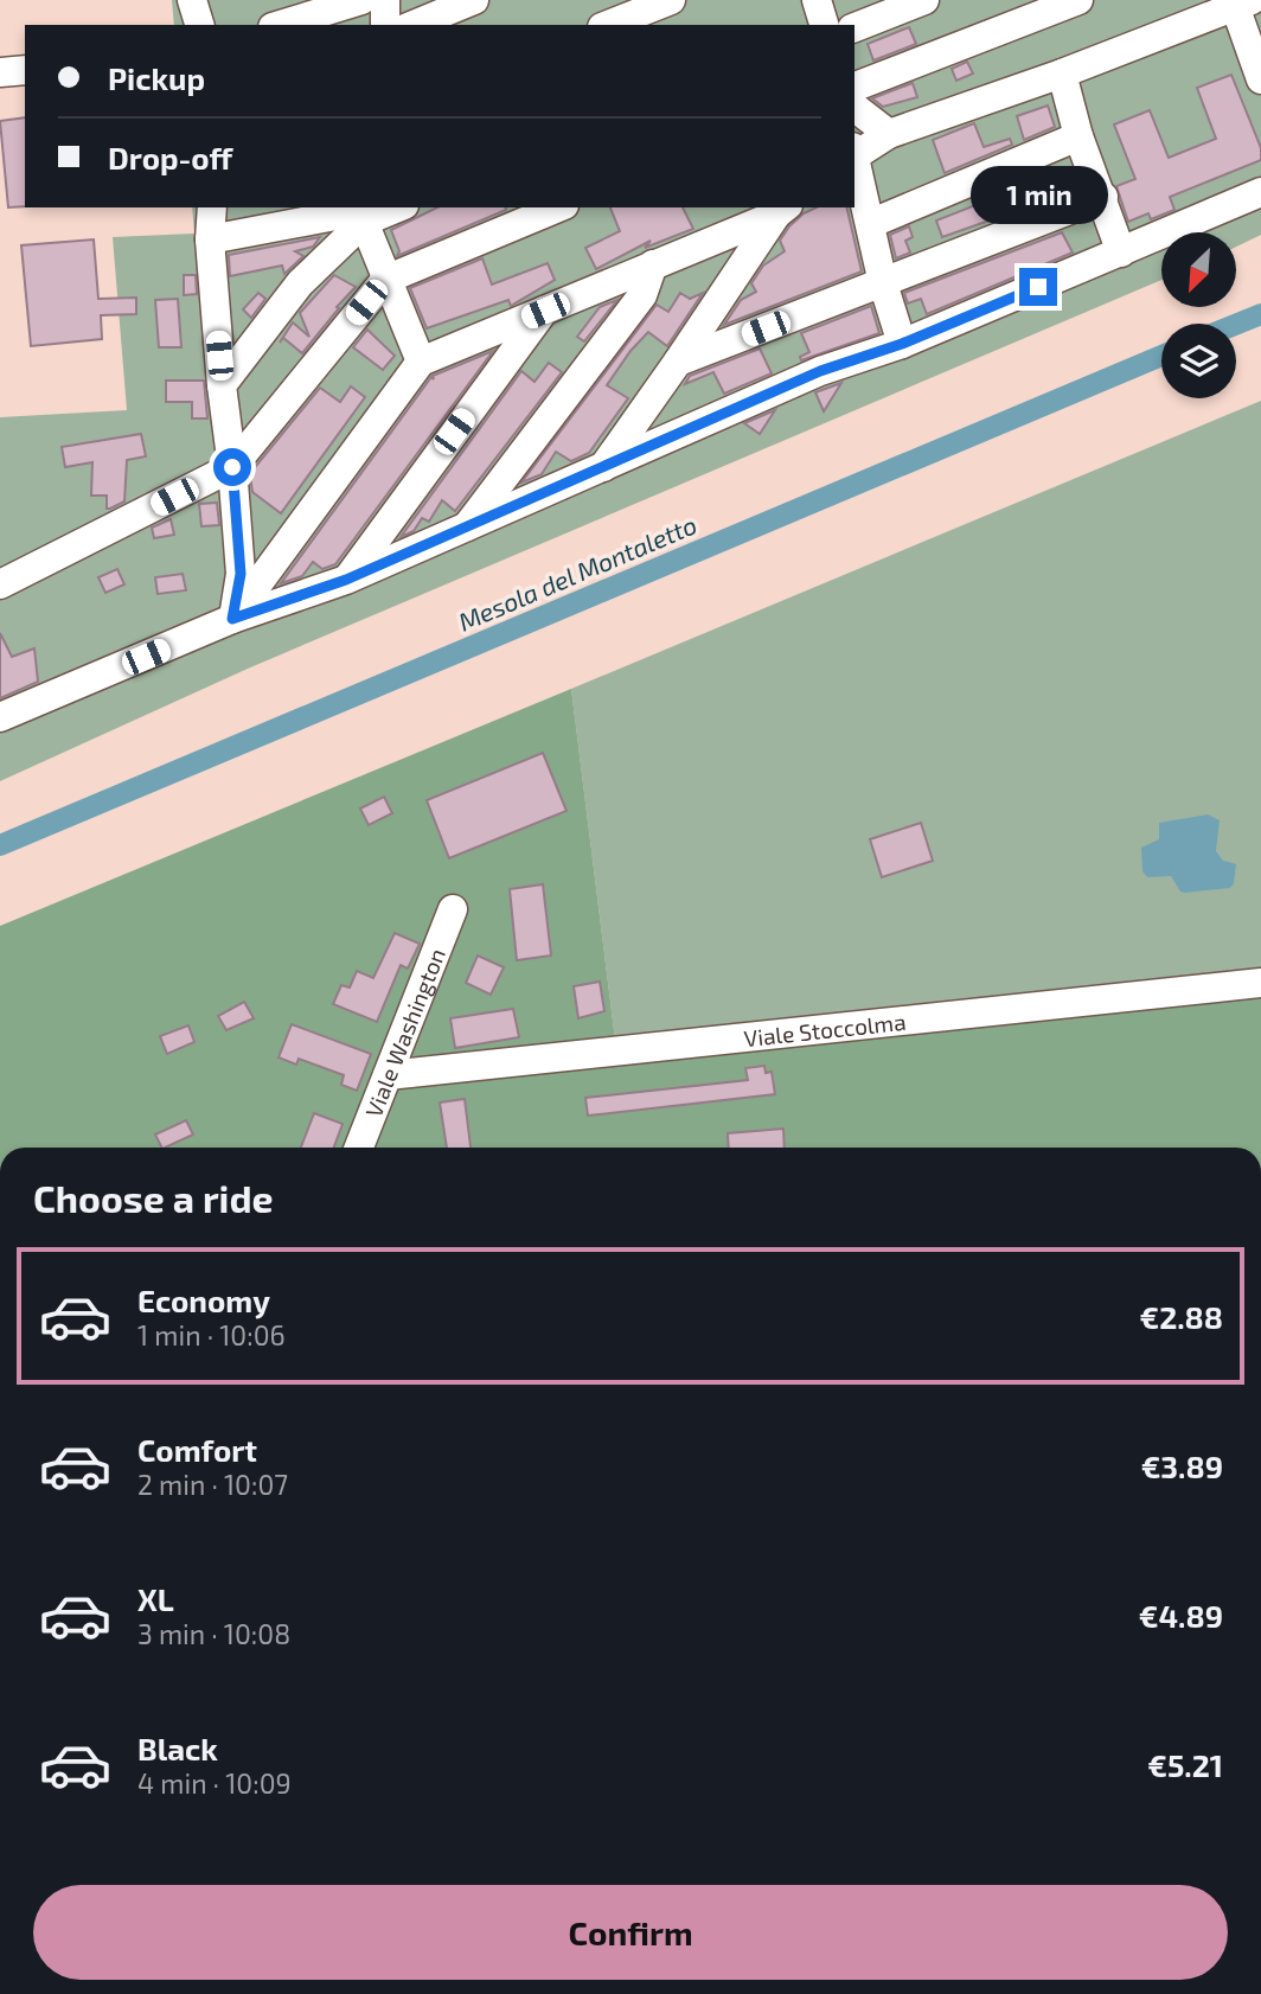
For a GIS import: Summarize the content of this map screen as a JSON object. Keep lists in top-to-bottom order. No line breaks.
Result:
{"streets":{"street":["Viale Stoccolma","Viale Washington"]},"crossings":[["Viale Stoccolma","Viale Washington"]],"water":["Mesola del Montaletto"],"north":"bottom left","page":{"banner":["Pickup","Drop-off"],"bubble":"1 min","heading":"Choose a ride","list":[{"name":"Economy","note":"1 min · 10:06","value":"€2.88"},{"name":"Comfort","note":"2 min · 10:07","value":"€3.89"},{"name":"XL","note":"3 min · 10:08","value":"€4.89"},{"name":"Black","note":"4 min · 10:09","value":"€5.21"}],"buttons":"Confirm"}}
